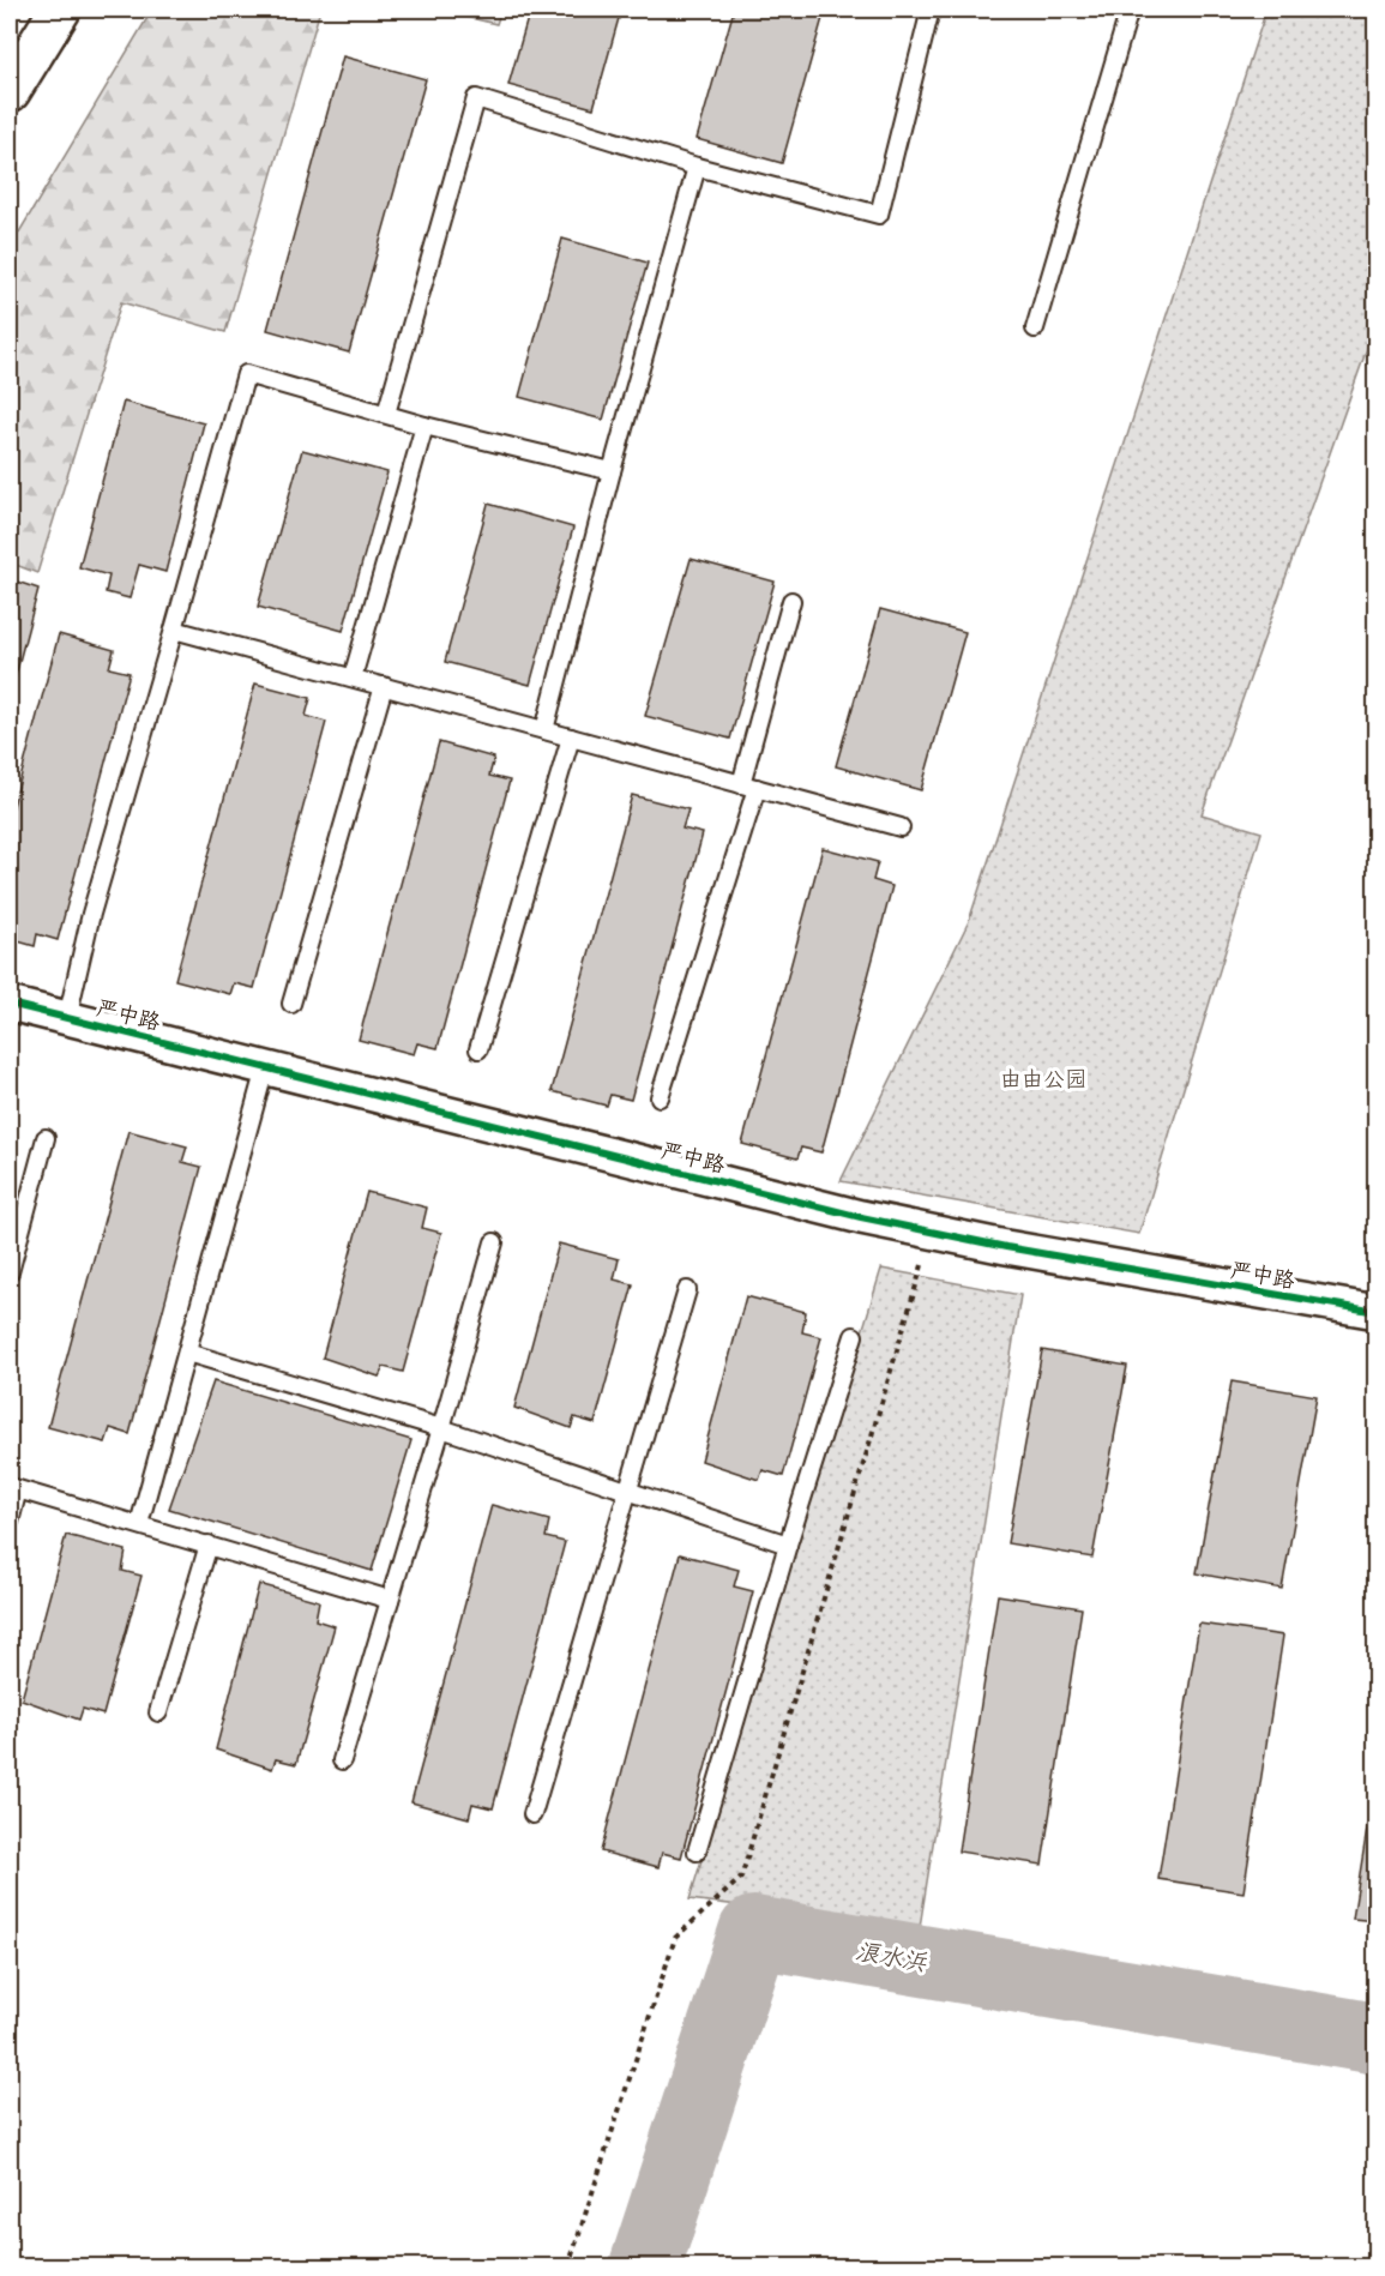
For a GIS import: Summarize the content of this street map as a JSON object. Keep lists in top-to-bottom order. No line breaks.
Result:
{"streets":{"street":["严中路"]},"water":["浪水浜"],"parks":["由由公园"]}
